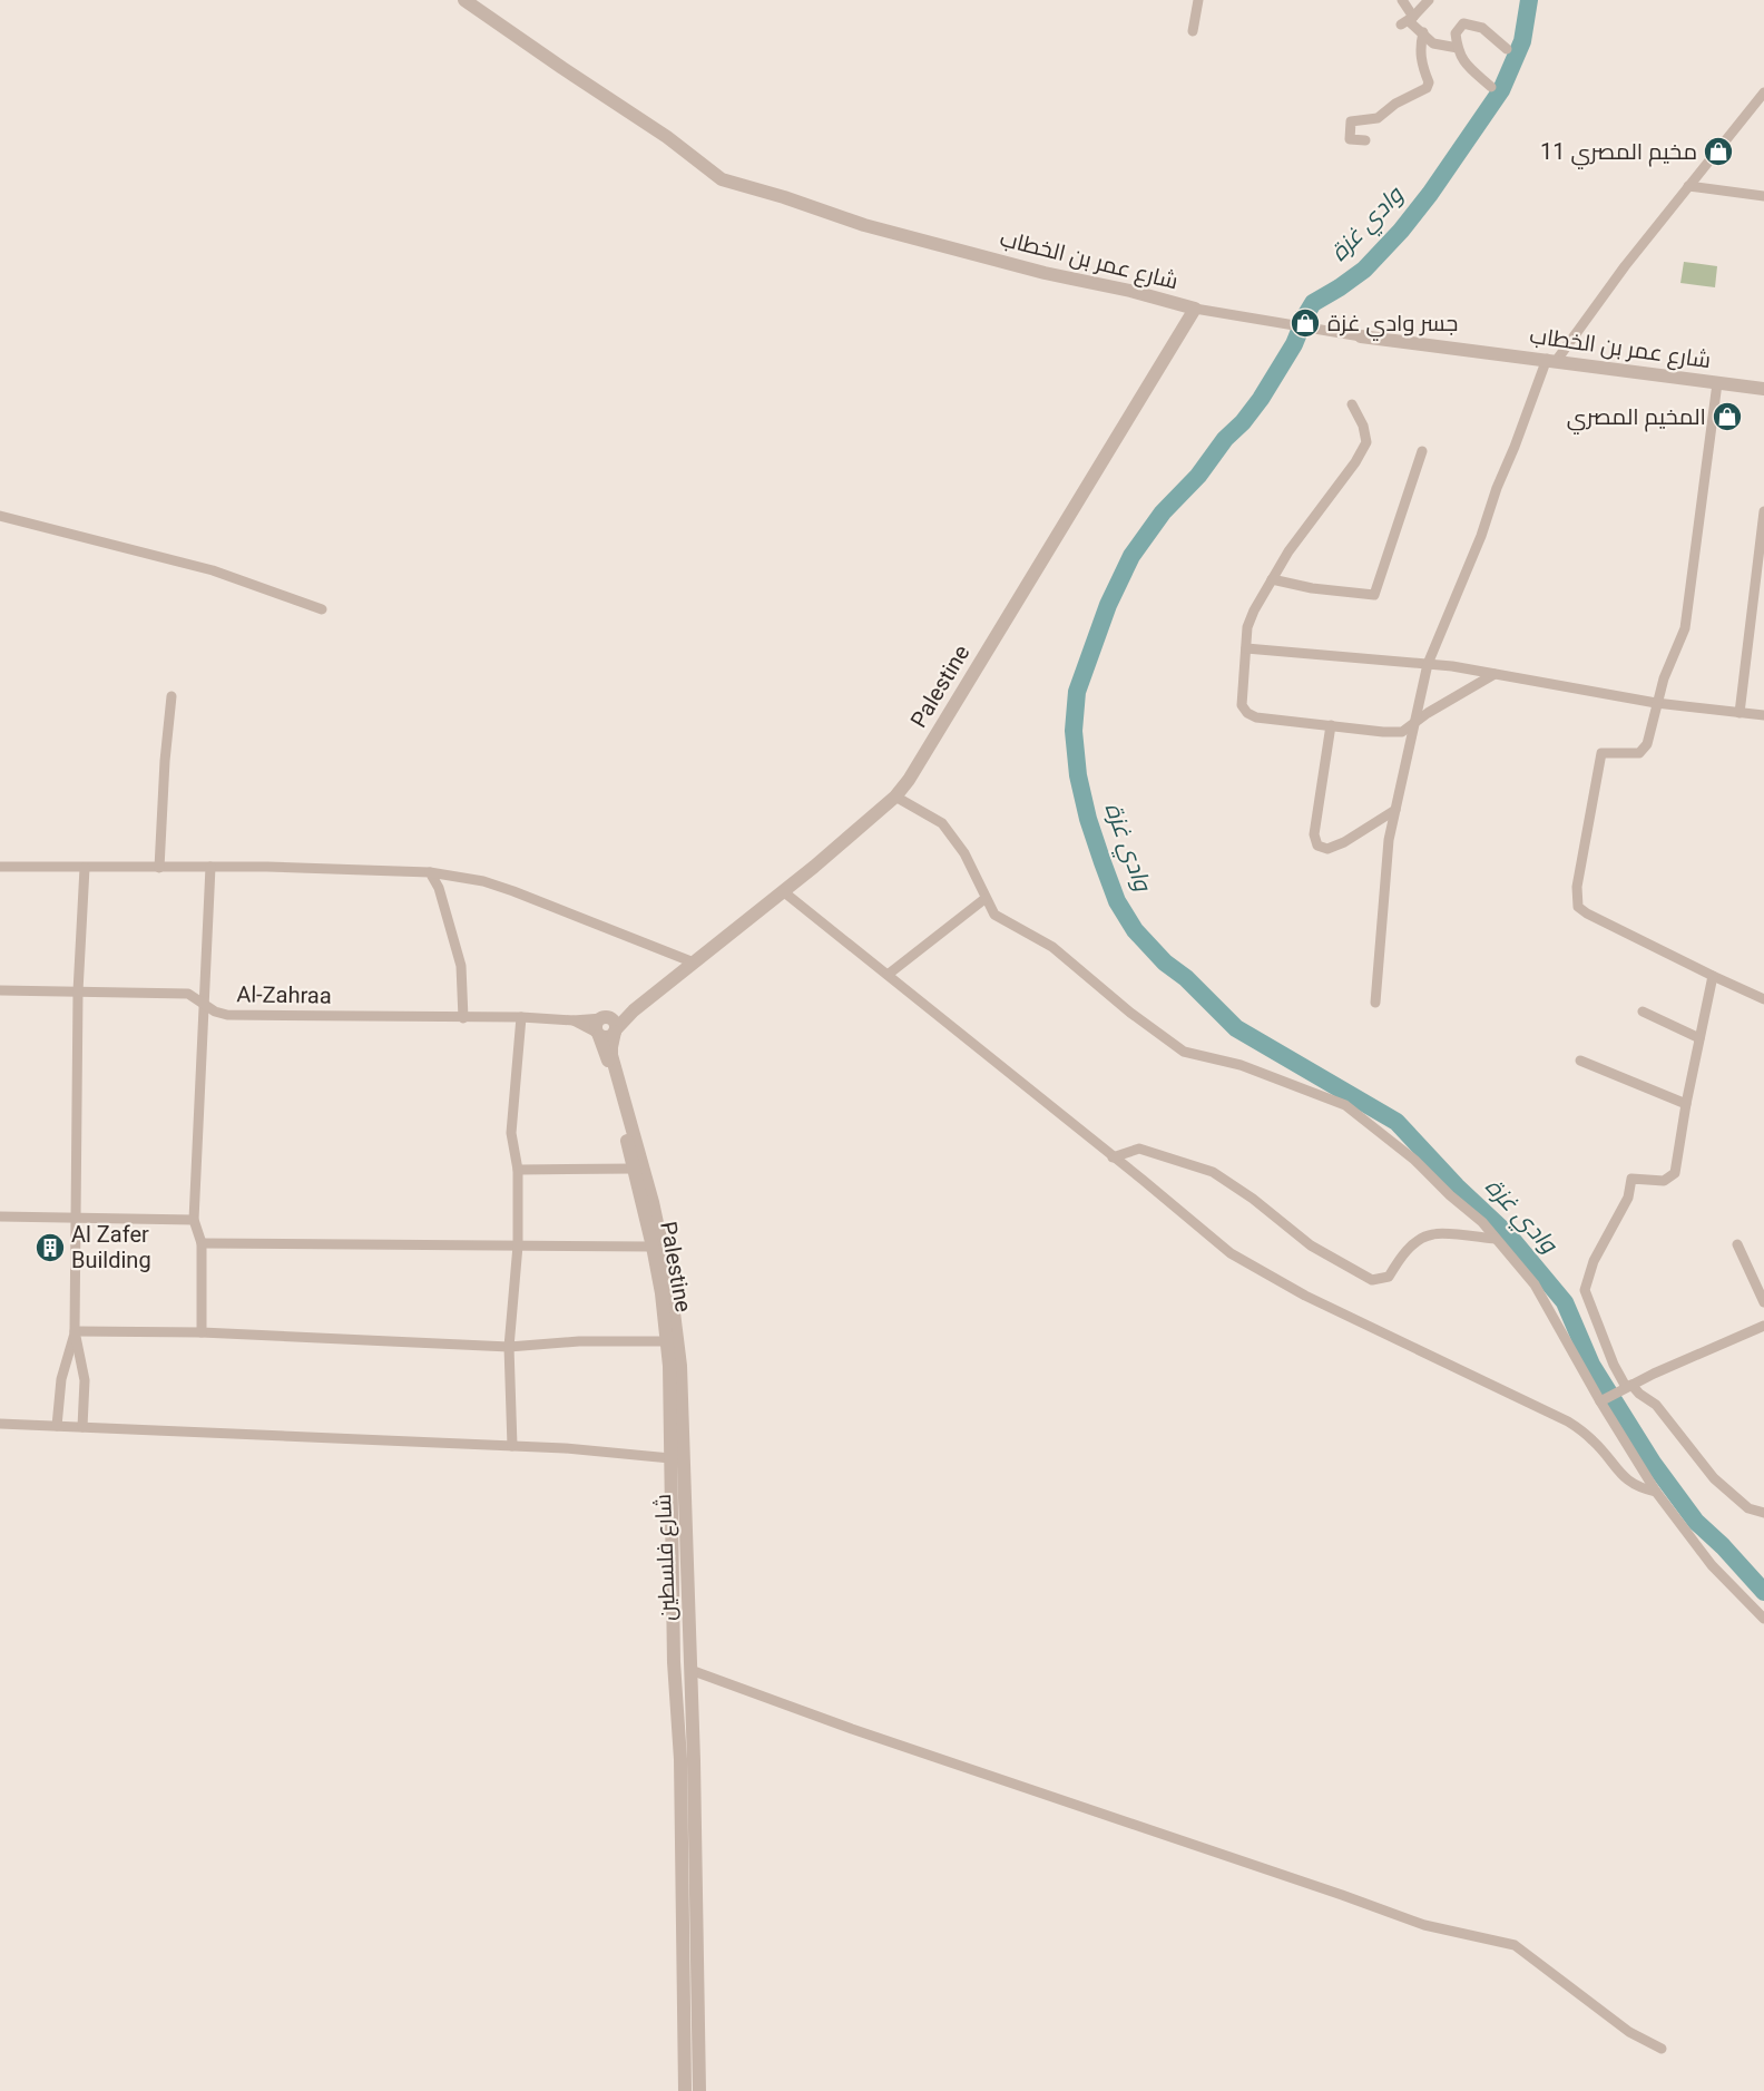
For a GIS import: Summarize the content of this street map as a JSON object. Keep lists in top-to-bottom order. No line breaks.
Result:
{"streets":{"street":["شارع عمر بن الخطاب","Palestine","Al-Zahraa","شارع فلسطين"]},"crossings":[["شارع عمر بن الخطاب","Palestine"],["Palestine","Al-Zahraa"],["Palestine","شارع فلسطين"],["Al-Zahraa","شارع فلسطين"]],"water":["وادي غزة"],"places":{"shop":["مخيم المصري 11","جسر وادي غزة","المخيم المصري"],"building":["Al Zafer Building"]}}
